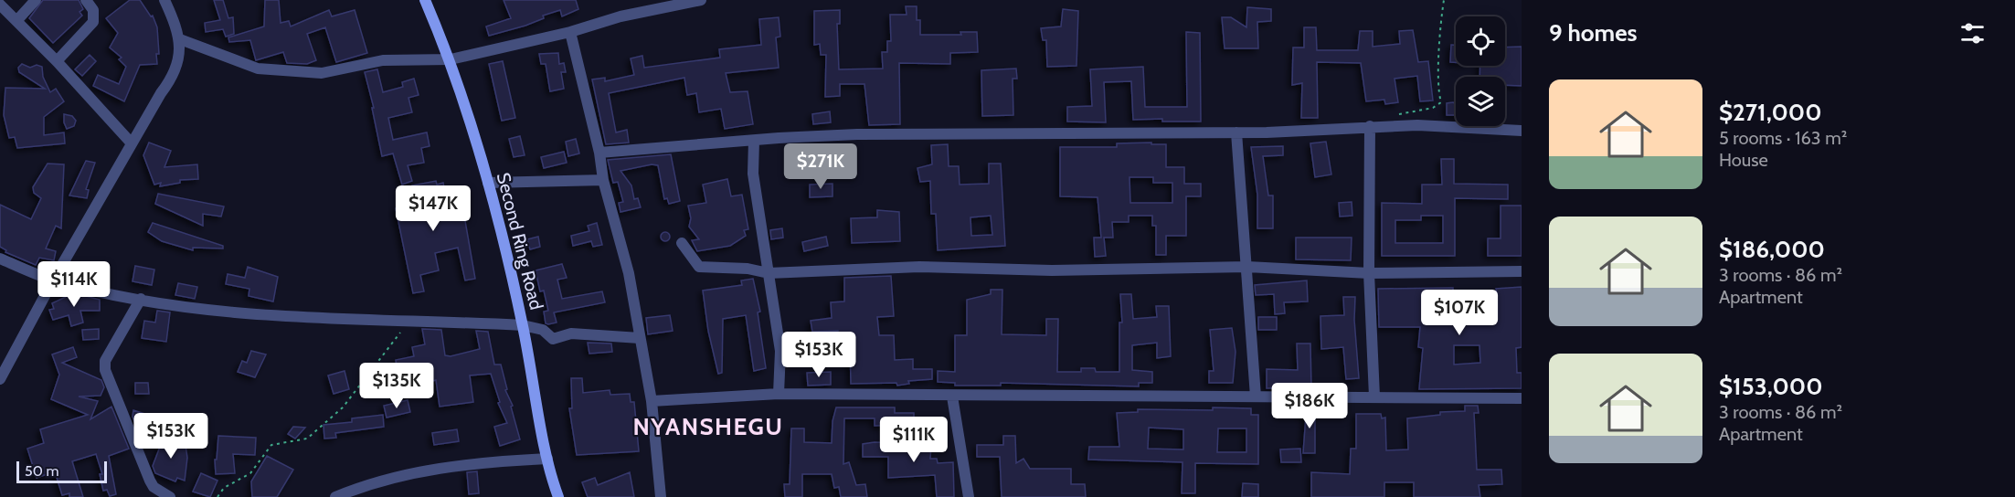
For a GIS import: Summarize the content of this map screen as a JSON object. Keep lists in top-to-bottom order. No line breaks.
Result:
{"streets":{"street":["Second Ring Road"]},"districts":["NYANSHEGU"],"scale_bar":"50 m","page":{"heading":"9 homes","list":[{"name":"$271,000","note":"5 rooms · 163 m² · House"},{"name":"$186,000","note":"3 rooms · 86 m² · Apartment"},{"name":"$153,000","note":"3 rooms · 86 m² · Apartment"}],"price":["$271K","$147K","$114K","$107K","$153K","$135K","$186K","$153K","$111K"],"scale":"50 m"}}
